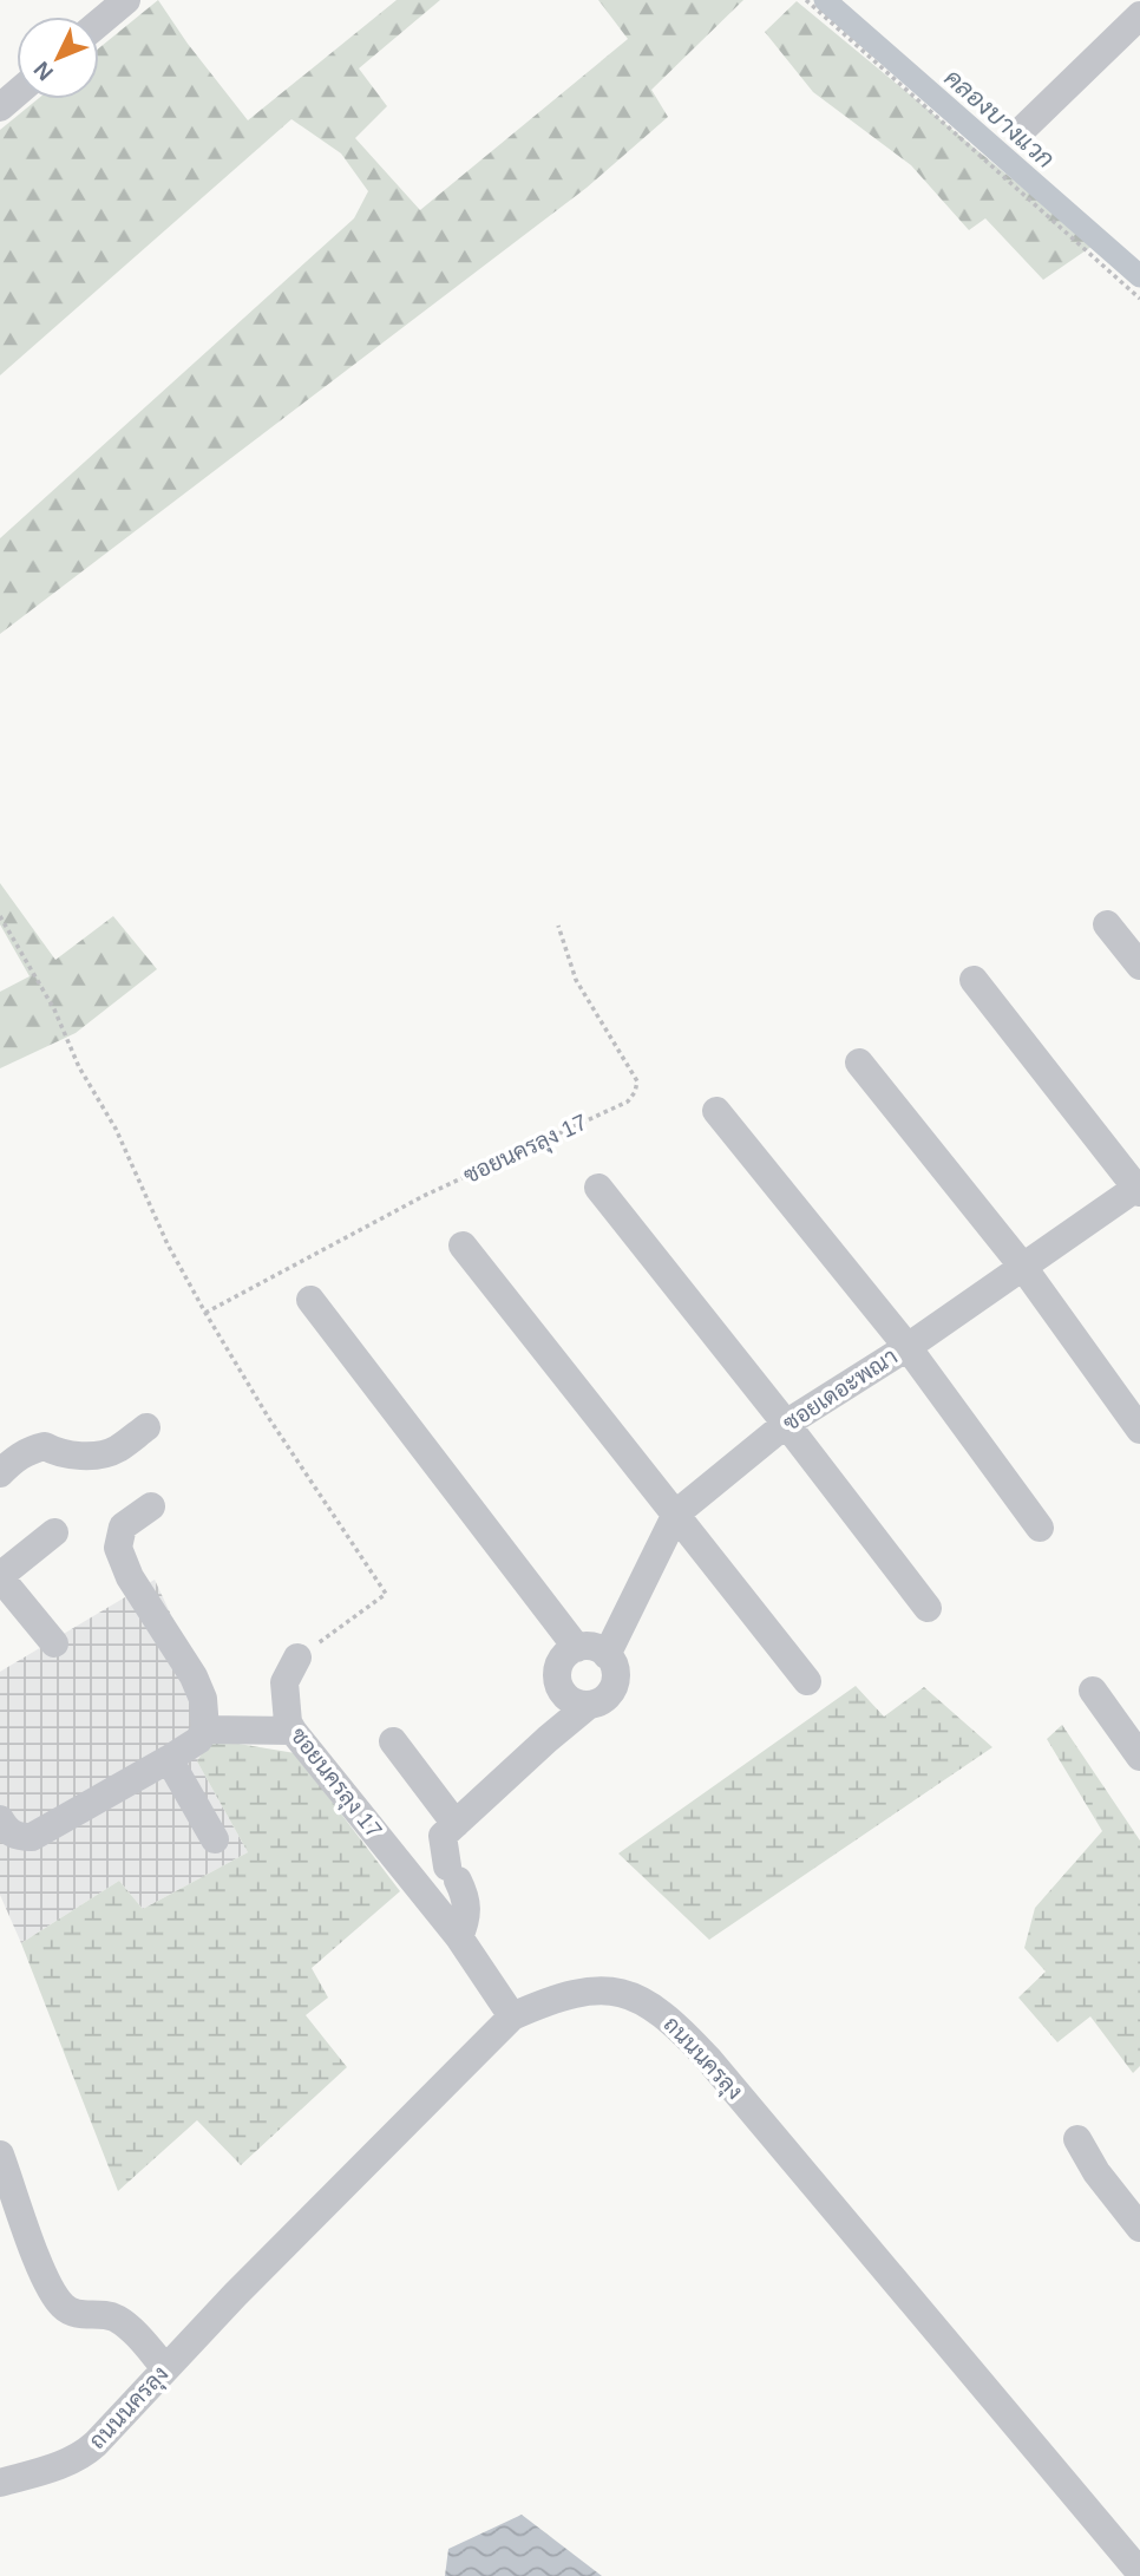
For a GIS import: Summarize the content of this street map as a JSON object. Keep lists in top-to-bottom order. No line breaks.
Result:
{"streets":{"street":["ซอยนครลุง 17","ซอยเดอะพณา","ถนนนครลุง"]},"crossings":[["ซอยนครลุง 17","ถนนนครลุง"]],"water":["คลองบางแวก"],"north":"bottom left"}
